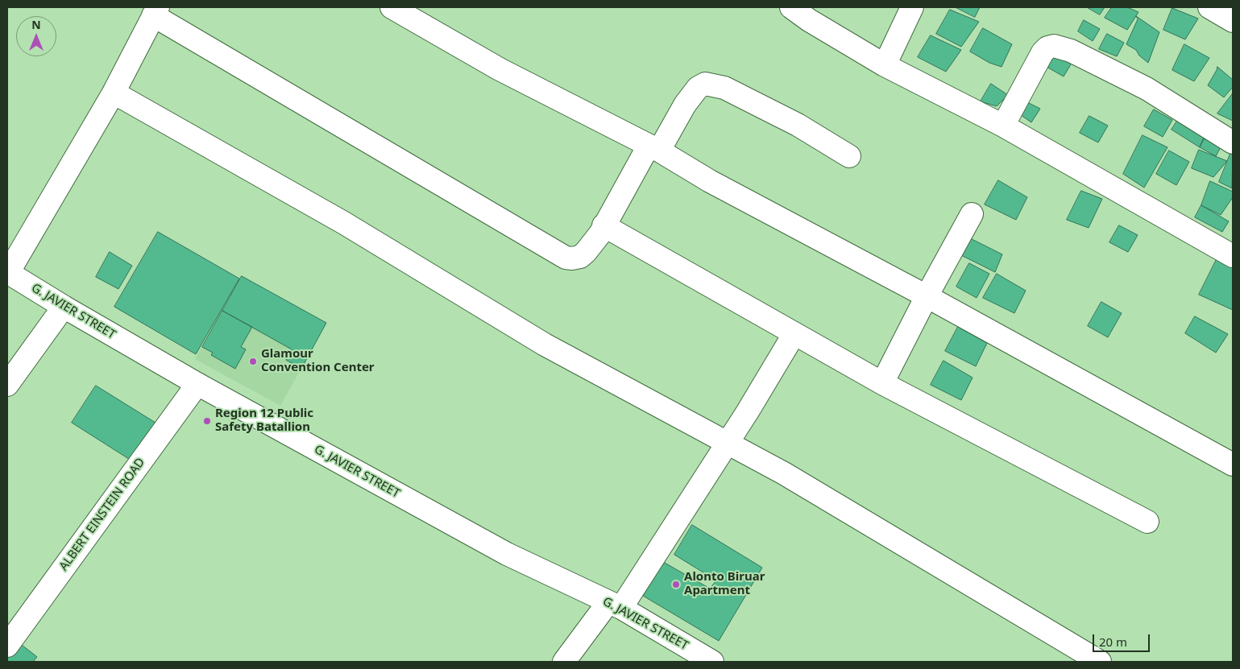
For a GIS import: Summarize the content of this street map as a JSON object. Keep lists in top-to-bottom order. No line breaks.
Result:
{"streets":{"street":["G. JAVIER STREET","ALBERT EINSTEIN ROAD"]},"crossings":[["G. JAVIER STREET","ALBERT EINSTEIN ROAD"]],"places":["Glamour Convention Center","Region 12 Public Safety Batallion","Alonto Biruar Apartment"],"scale_bar":"20 m","north":"top"}
